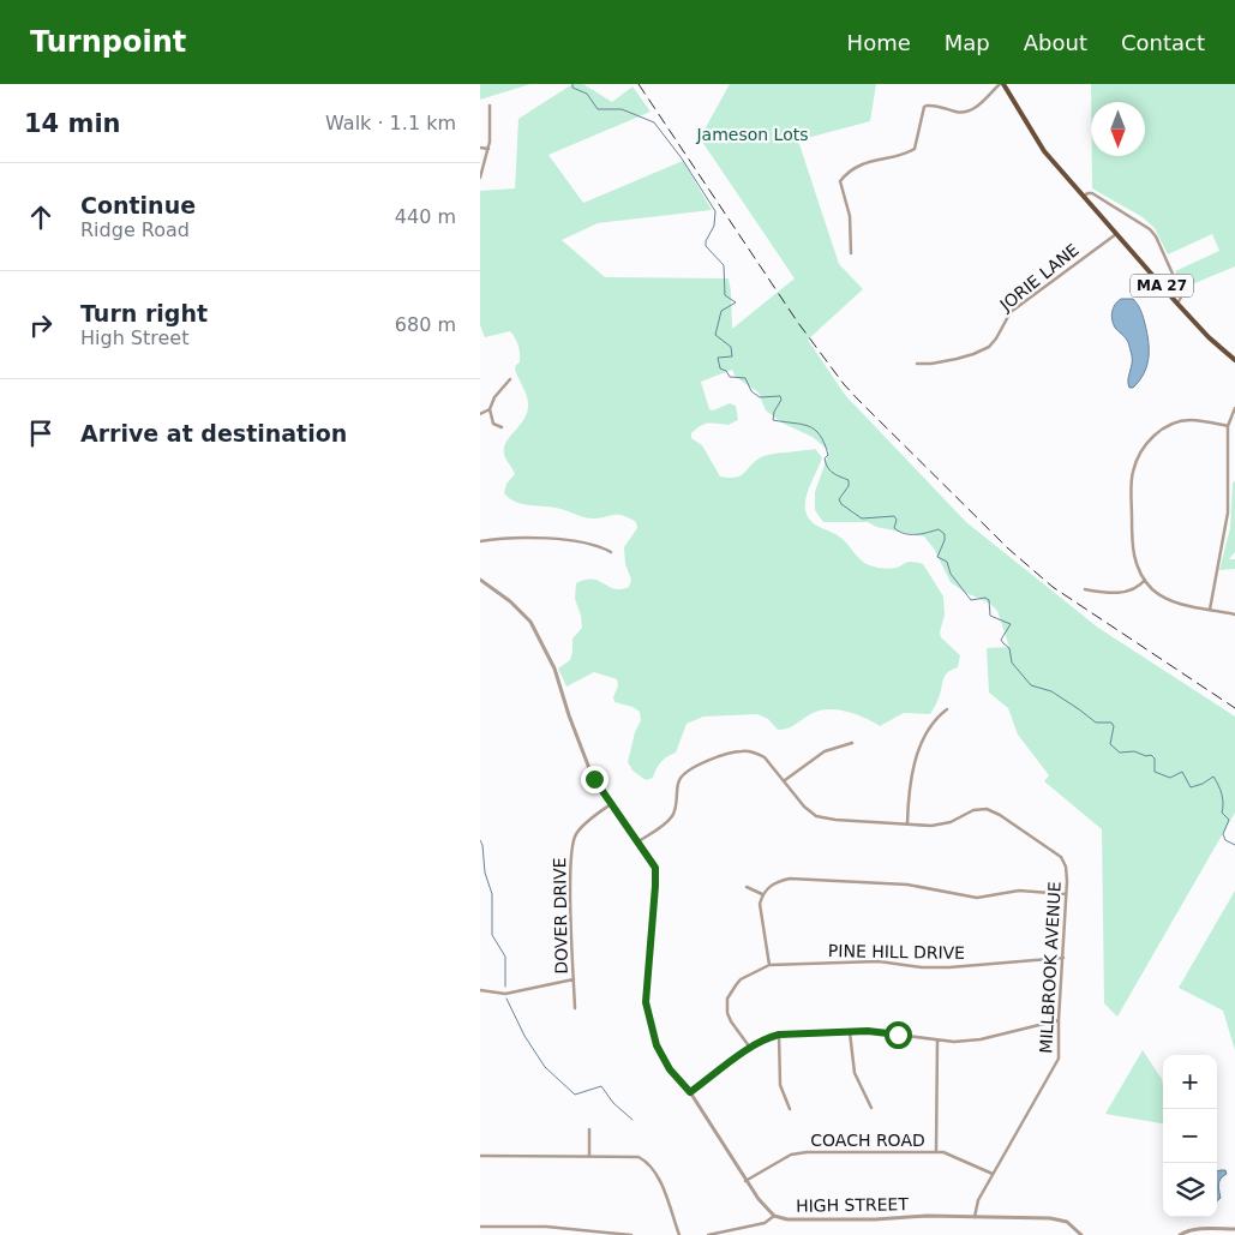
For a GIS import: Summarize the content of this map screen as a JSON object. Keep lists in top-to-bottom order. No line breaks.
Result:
{"streets":{"main road":["MA 27"],"street":["JORIE LANE","DOVER DRIVE","PINE HILL DRIVE","MILLBROOK AVENUE","COACH ROAD","HIGH STREET"]},"crossings":[["JORIE LANE","MA 27"],["DOVER DRIVE","HIGH STREET"],["PINE HILL DRIVE","MILLBROOK AVENUE"],["MILLBROOK AVENUE","COACH ROAD"],["MILLBROOK AVENUE","HIGH STREET"],["COACH ROAD","HIGH STREET"]],"parks":["Jameson Lots"],"north":"bottom","page":{"header":"Turnpoint","nav":["Home","Map","About","Contact"],"heading":["14 min","Walk · 1.1 km"],"list":[["Continue","Ridge Road","440 m"],["Turn right","High Street","680 m"],"Arrive at destination"],"map_buttons":["+","−"]}}
